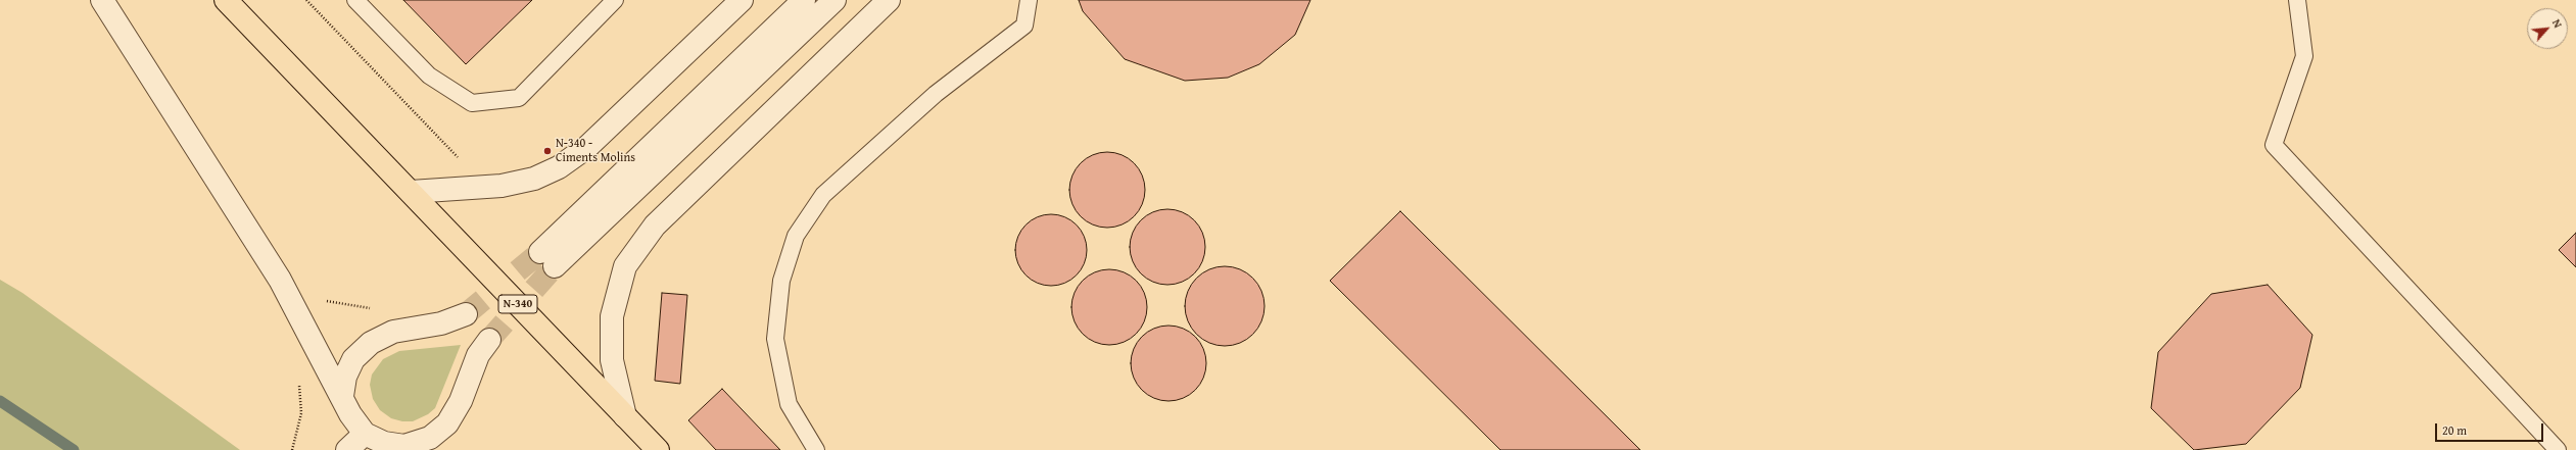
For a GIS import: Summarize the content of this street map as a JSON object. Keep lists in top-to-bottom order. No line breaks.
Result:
{"streets":{"main road":["N-340"]},"places":["N-340 - Ciments Molins"],"scale_bar":"20 m","north":"top right"}
